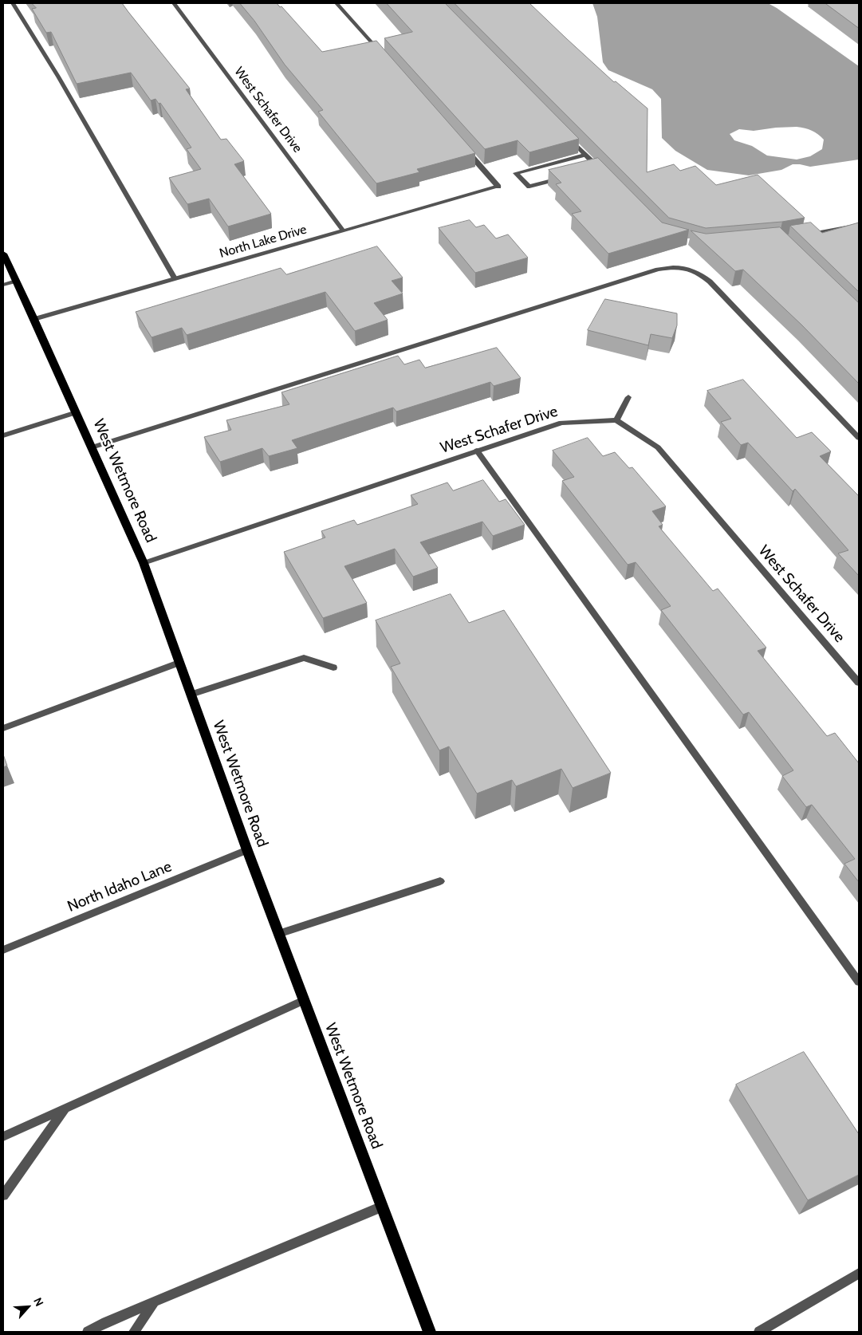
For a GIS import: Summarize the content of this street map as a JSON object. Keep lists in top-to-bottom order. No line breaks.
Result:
{"streets":{"main road":["West Wetmore Road"],"street":["West Schafer Drive","North Lake Drive","North Idaho Lane"]},"crossings":[["West Schafer Drive","North Lake Drive"],["West Schafer Drive","West Wetmore Road"],["North Lake Drive","West Wetmore Road"],["West Wetmore Road","North Idaho Lane"]],"north":"top right"}
